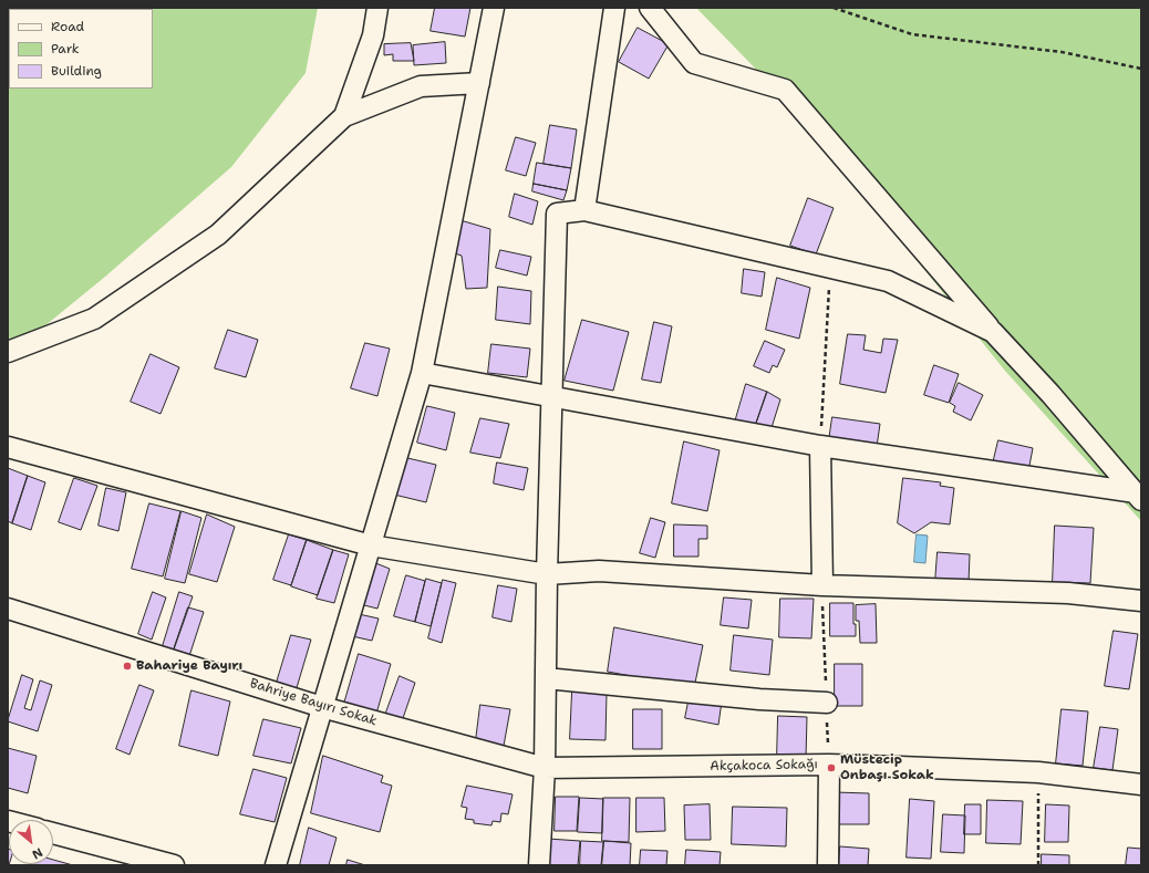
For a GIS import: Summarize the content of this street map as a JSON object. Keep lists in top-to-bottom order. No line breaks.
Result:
{"streets":{"street":["Bahriye Bayırı Sokak","Akçakoca Sokağı"]},"crossings":[["Bahriye Bayırı Sokak","Akçakoca Sokağı"]],"places":["Bahariye Bayırı","Müstecip Onbaşı Sokak"],"legend":["Road","Park","Building"],"north":"bottom right"}
